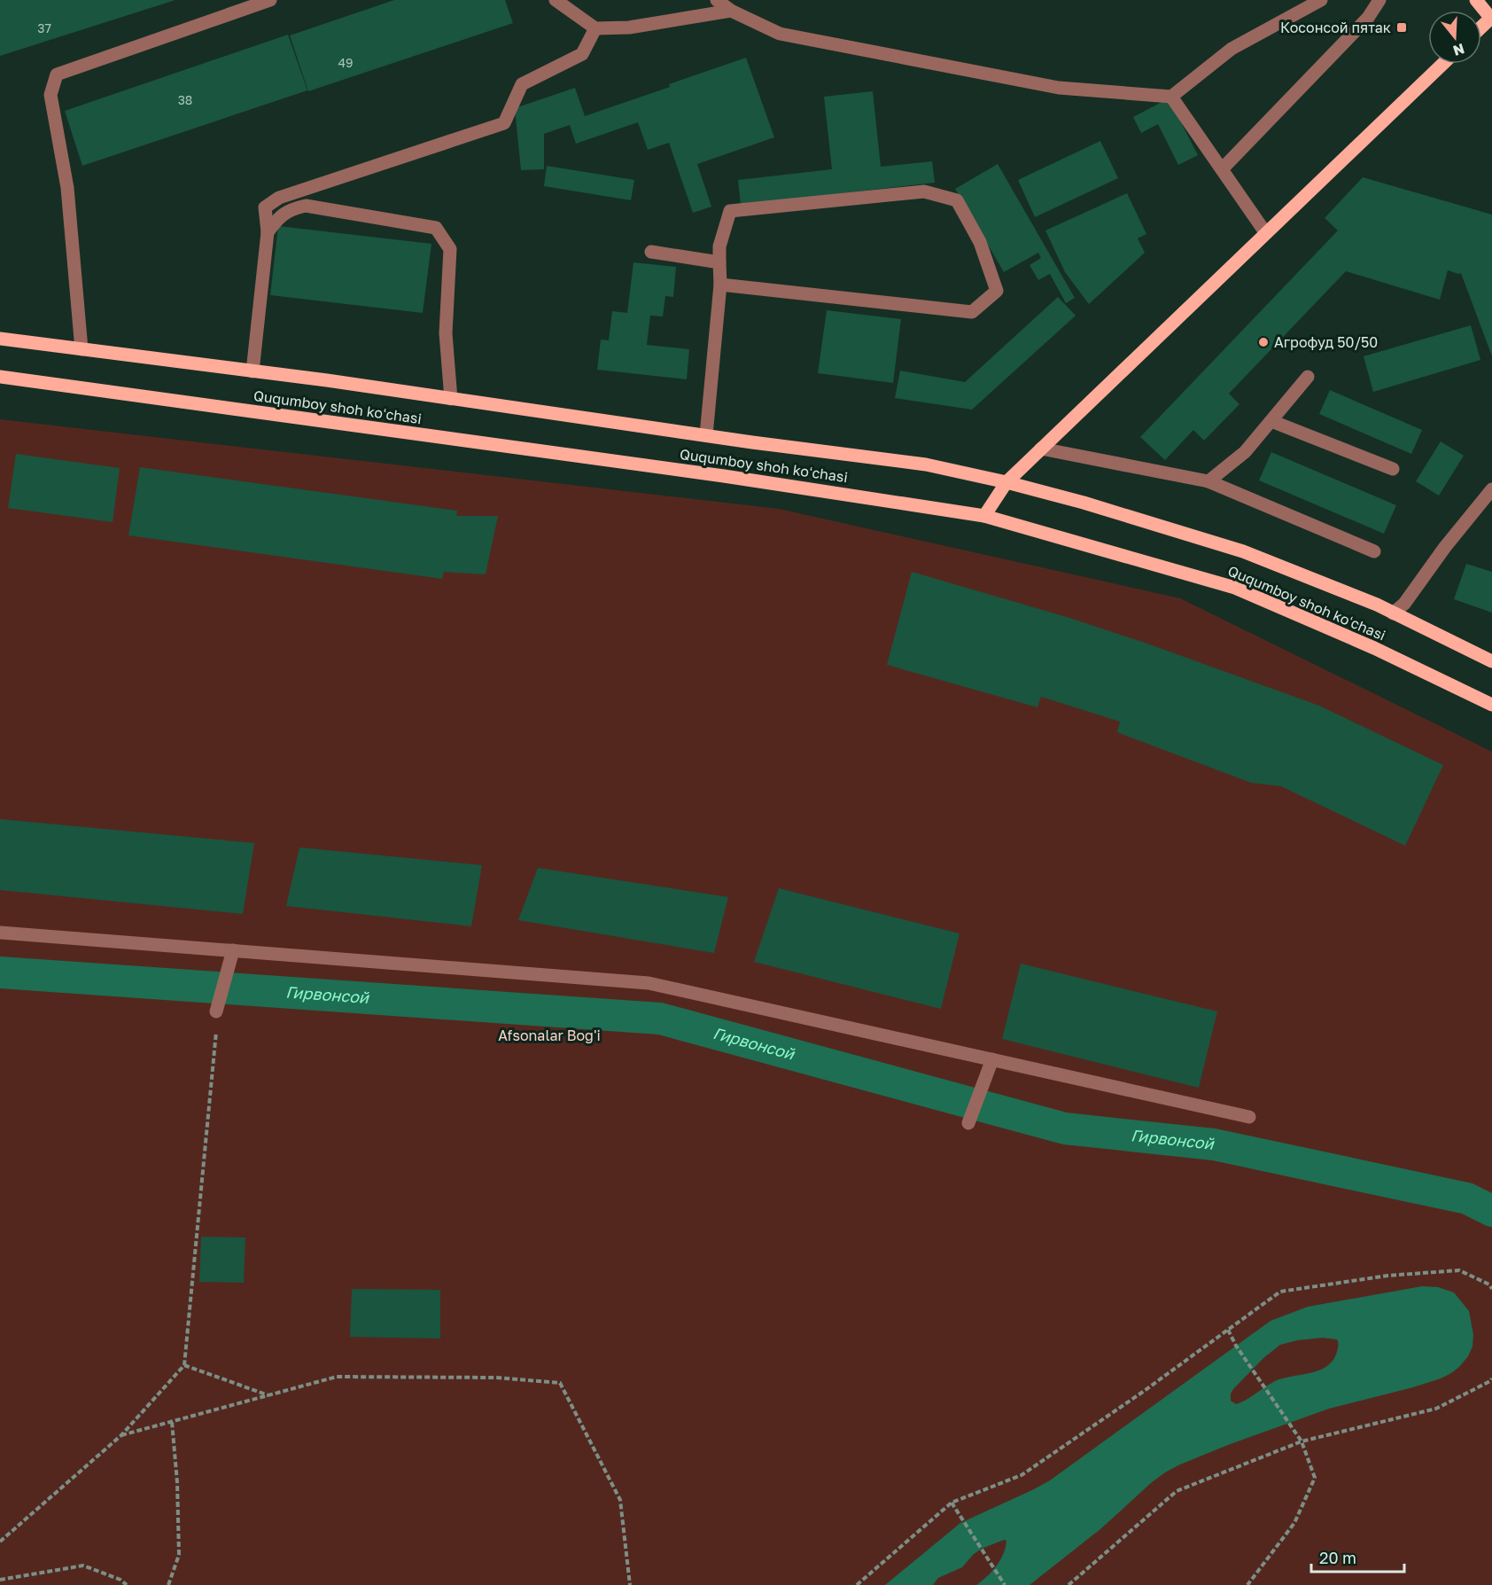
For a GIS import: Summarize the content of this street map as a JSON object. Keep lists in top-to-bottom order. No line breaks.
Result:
{"streets":{"main road":["Ququmboy shoh koʻchasi"]},"water":["Гирвонсой"],"parks":["Afsonalar Bog'i"],"places":{"transit":["Косонсой пятак"],"other":["Агрофуд 50/50"]},"house_numbers":["37","49","38"],"scale_bar":"20 m","north":"bottom"}
